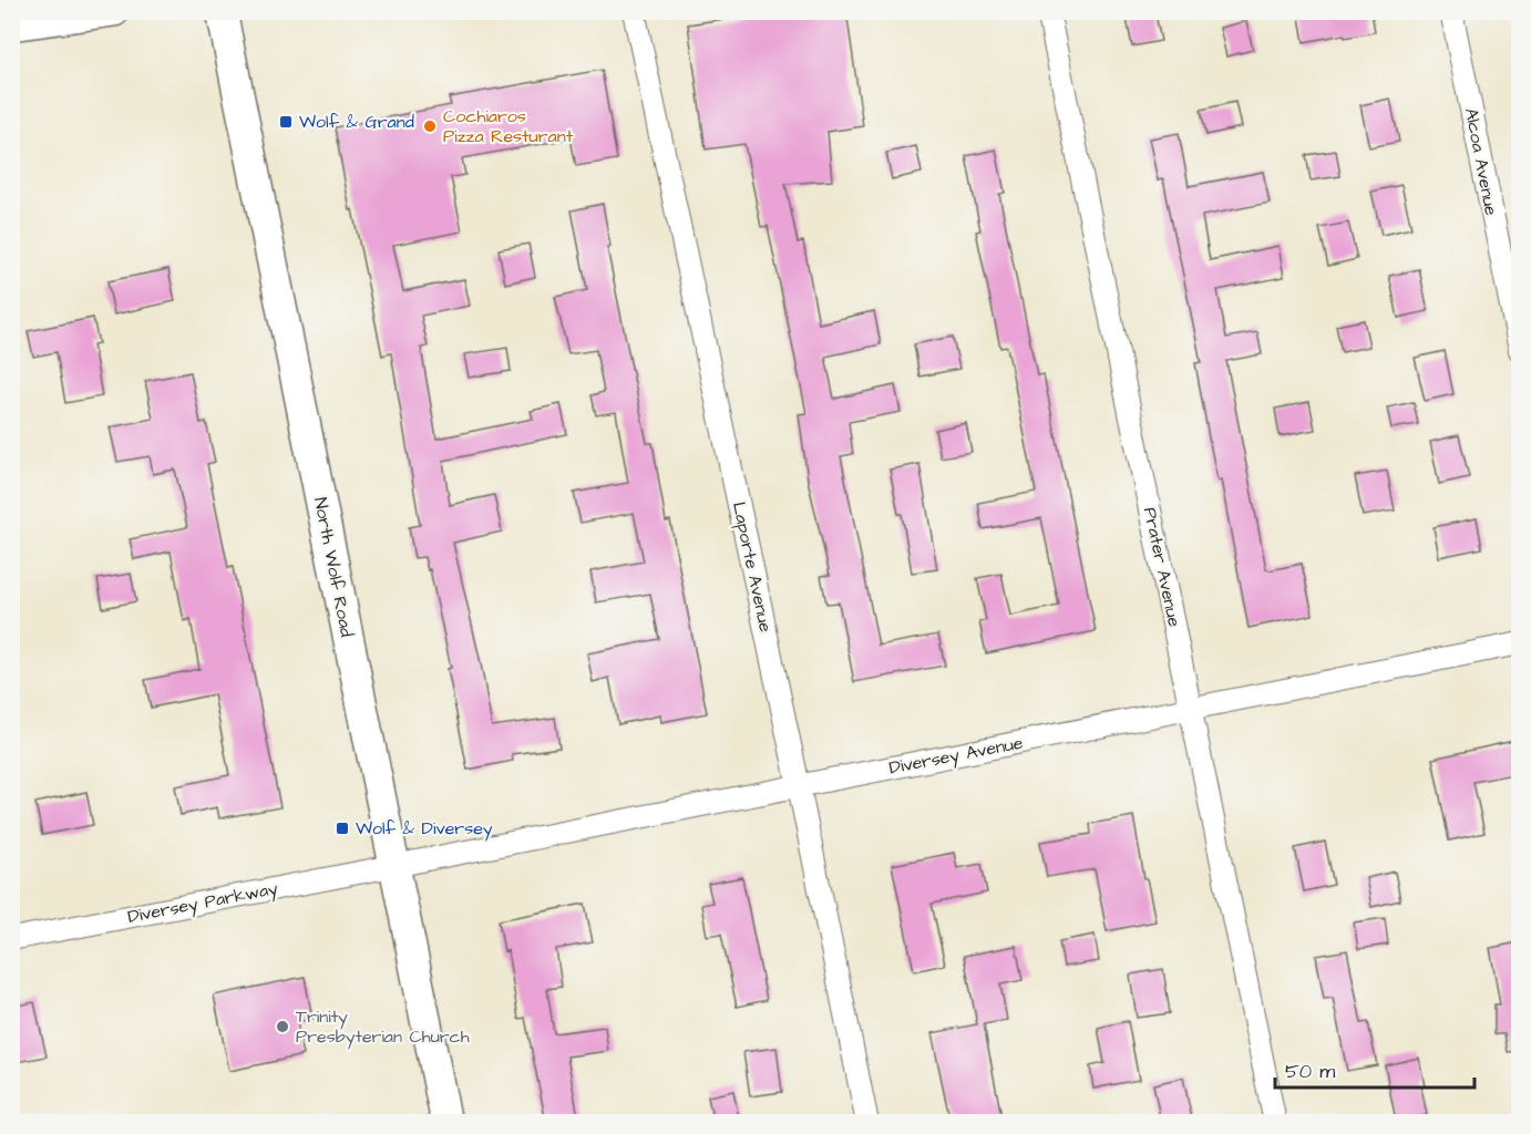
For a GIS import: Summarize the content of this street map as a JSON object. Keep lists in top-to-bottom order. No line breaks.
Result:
{"streets":{"main road":["North Wolf Road"],"street":["Alcoa Avenue","Laporte Avenue","Prater Avenue","Diversey Avenue","Diversey Parkway"]},"crossings":[["North Wolf Road","Diversey Avenue"],["North Wolf Road","Diversey Parkway"],["Laporte Avenue","Diversey Avenue"],["Prater Avenue","Diversey Avenue"],["Diversey Avenue","Diversey Parkway"]],"places":{"transit":["Wolf & Grand","Wolf & Diversey"],"other":["Cochiaros Pizza Resturant","Trinity Presbyterian Church"]},"scale_bar":"50 m"}
